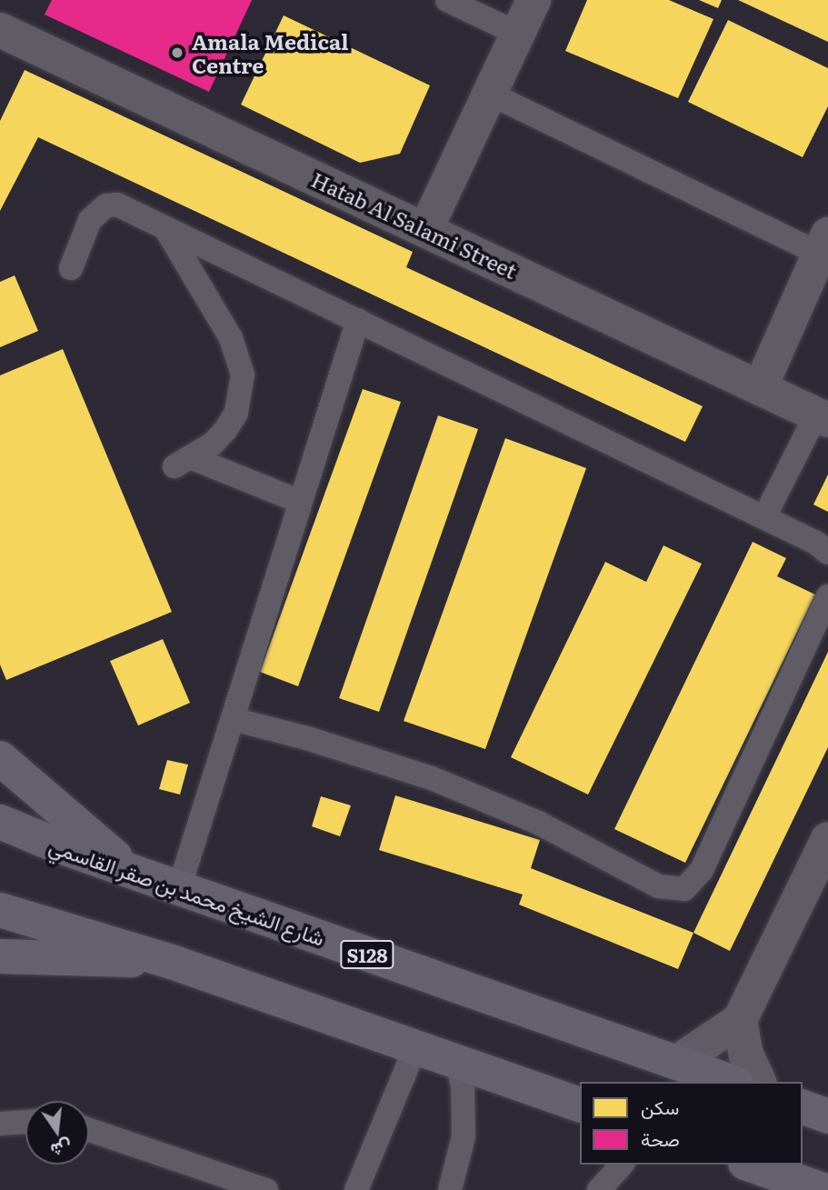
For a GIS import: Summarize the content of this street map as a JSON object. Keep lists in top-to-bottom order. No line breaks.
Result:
{"streets":{"main road":["شارع الشيخ محمد بن صقر القاسمي","S128"],"street":["Hatab Al Salami Street"]},"places":["Amala Medical Centre"],"legend":["سكن","صحة"],"north":"bottom"}
